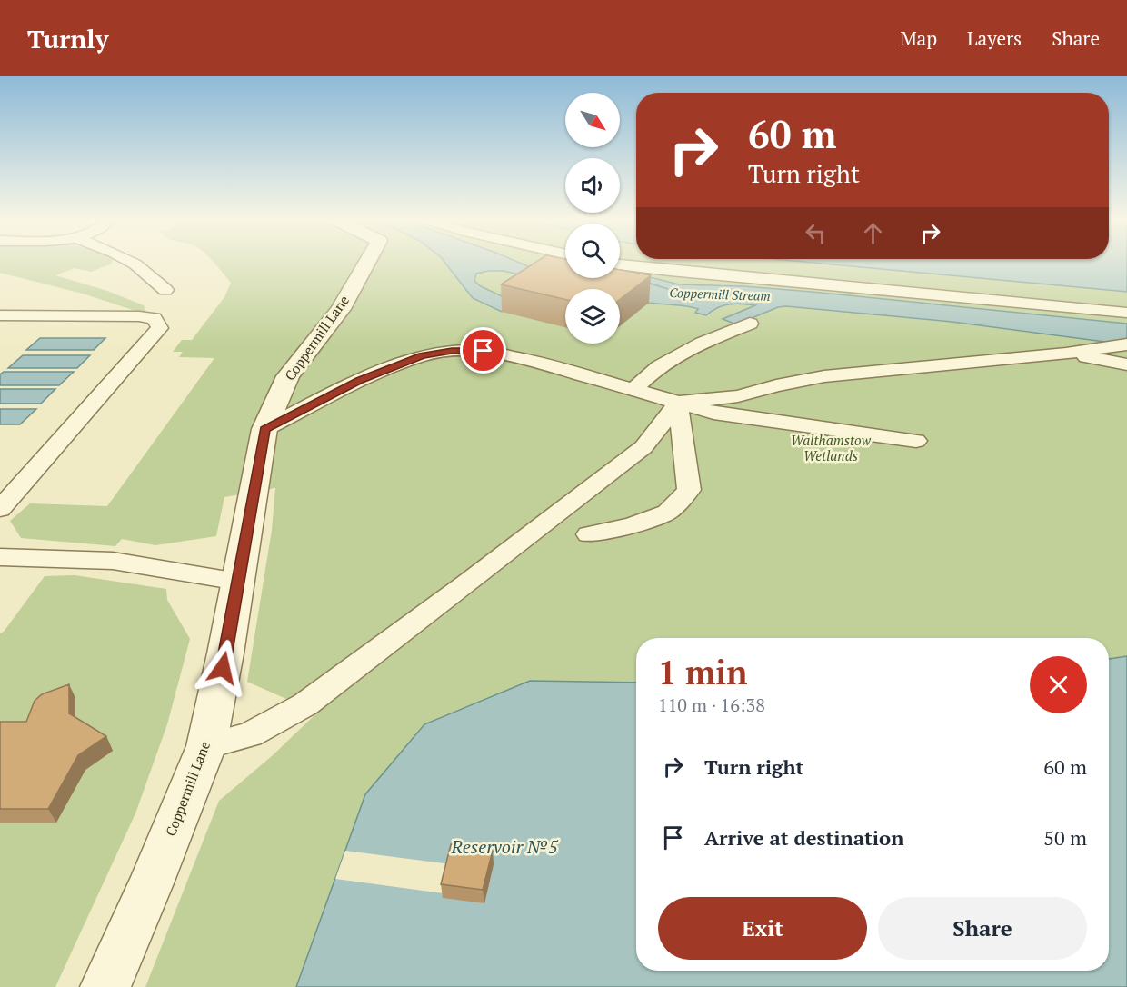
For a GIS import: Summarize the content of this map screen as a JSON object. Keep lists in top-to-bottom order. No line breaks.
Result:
{"streets":{"street":["Coppermill Lane"]},"water":["Coppermill Stream","Reservoir №5"],"parks":["Walthamstow Wetlands"],"north":"bottom right","page":{"header":"Turnly","nav":["Map","Layers","Share"],"turn":["60 m","Turn right"],"heading":["1 min","110 m · 16:38"],"list":[{"name":"Turn right","value":"60 m"},{"name":"Arrive at destination","value":"50 m"}],"buttons":["Exit","Share"]}}
